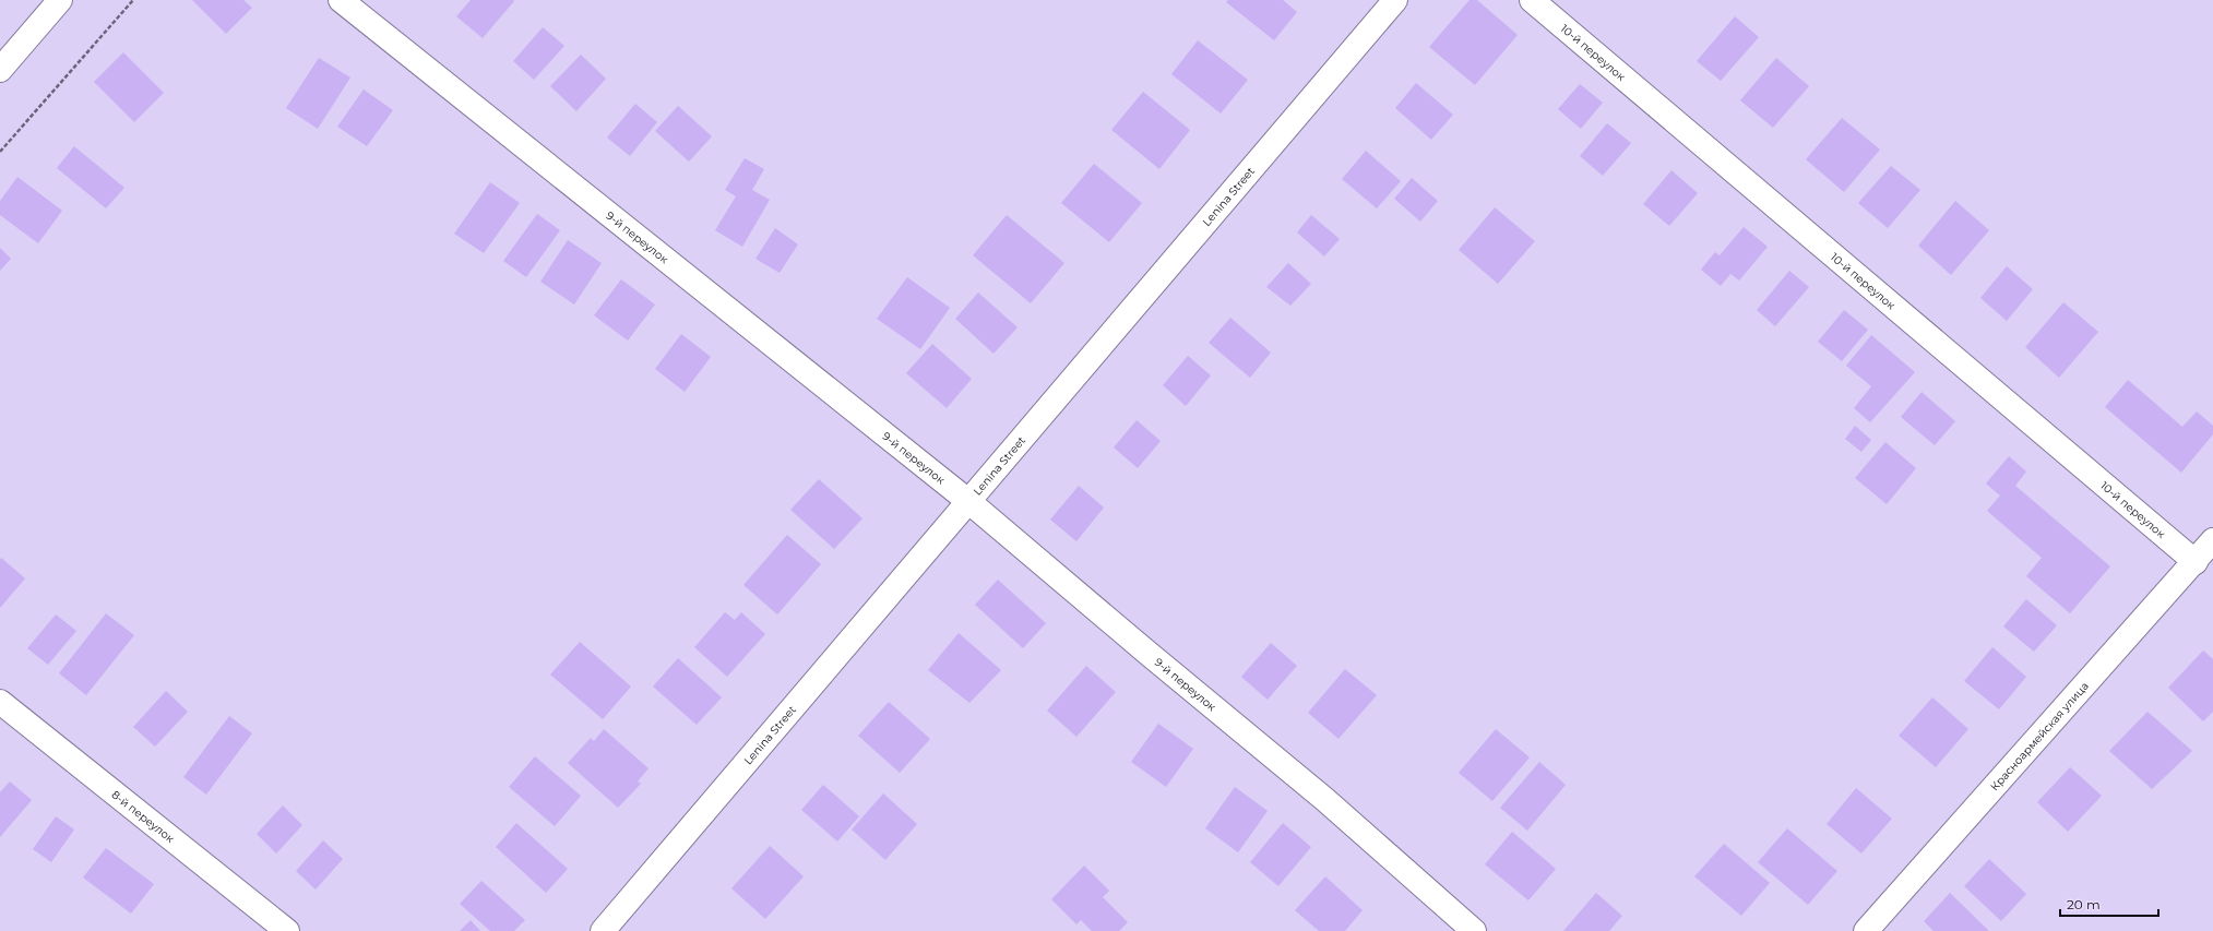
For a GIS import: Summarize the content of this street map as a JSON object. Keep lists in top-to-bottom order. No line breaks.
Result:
{"streets":{"street":["10-й переулок","Lenina Street","9-й переулок","Красноармейская улица","8-й переулок"]},"crossings":[["10-й переулок","Красноармейская улица"],["Lenina Street","9-й переулок"]],"scale_bar":"20 m"}
